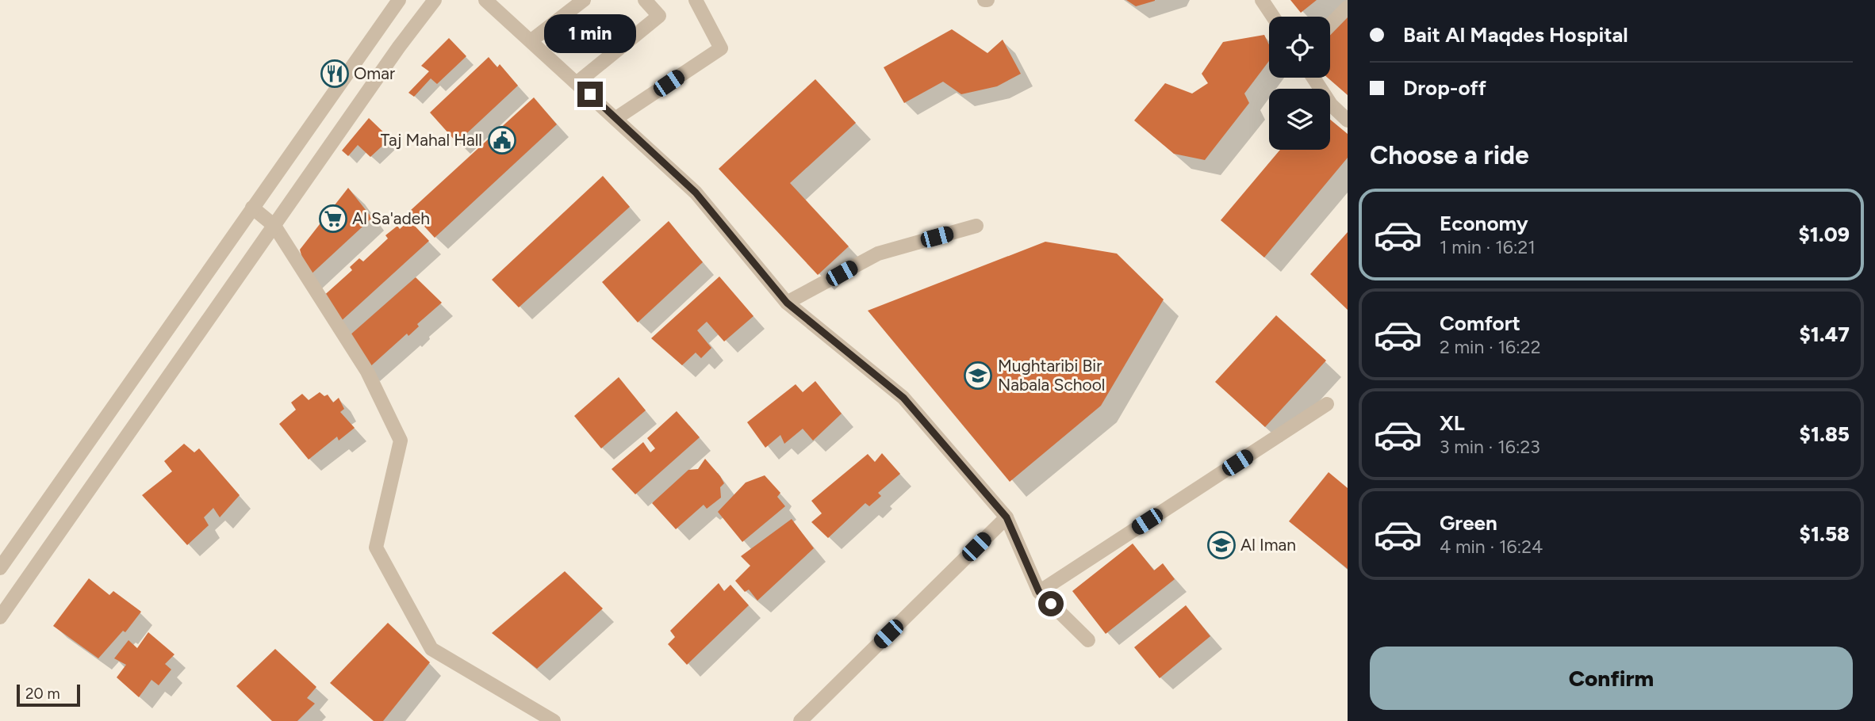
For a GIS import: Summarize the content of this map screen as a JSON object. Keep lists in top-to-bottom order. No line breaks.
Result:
{"places":{"restaurant":["Omar"],"public building":["Taj Mahal Hall"],"supermarket":["Al Sa'adeh"],"school or university":["Mughtaribi Bir Nabala School","Al Iman"]},"scale_bar":"20 m","page":{"banner":["Bait Al Maqdes Hospital","Drop-off"],"bubble":"1 min","heading":"Choose a ride","list":[{"name":"Economy","note":"1 min · 16:21","value":"$1.09"},{"name":"Comfort","note":"2 min · 16:22","value":"$1.47"},{"name":"XL","note":"3 min · 16:23","value":"$1.85"},{"name":"Green","note":"4 min · 16:24","value":"$1.58"}],"buttons":"Confirm","scale":"20 m"}}
